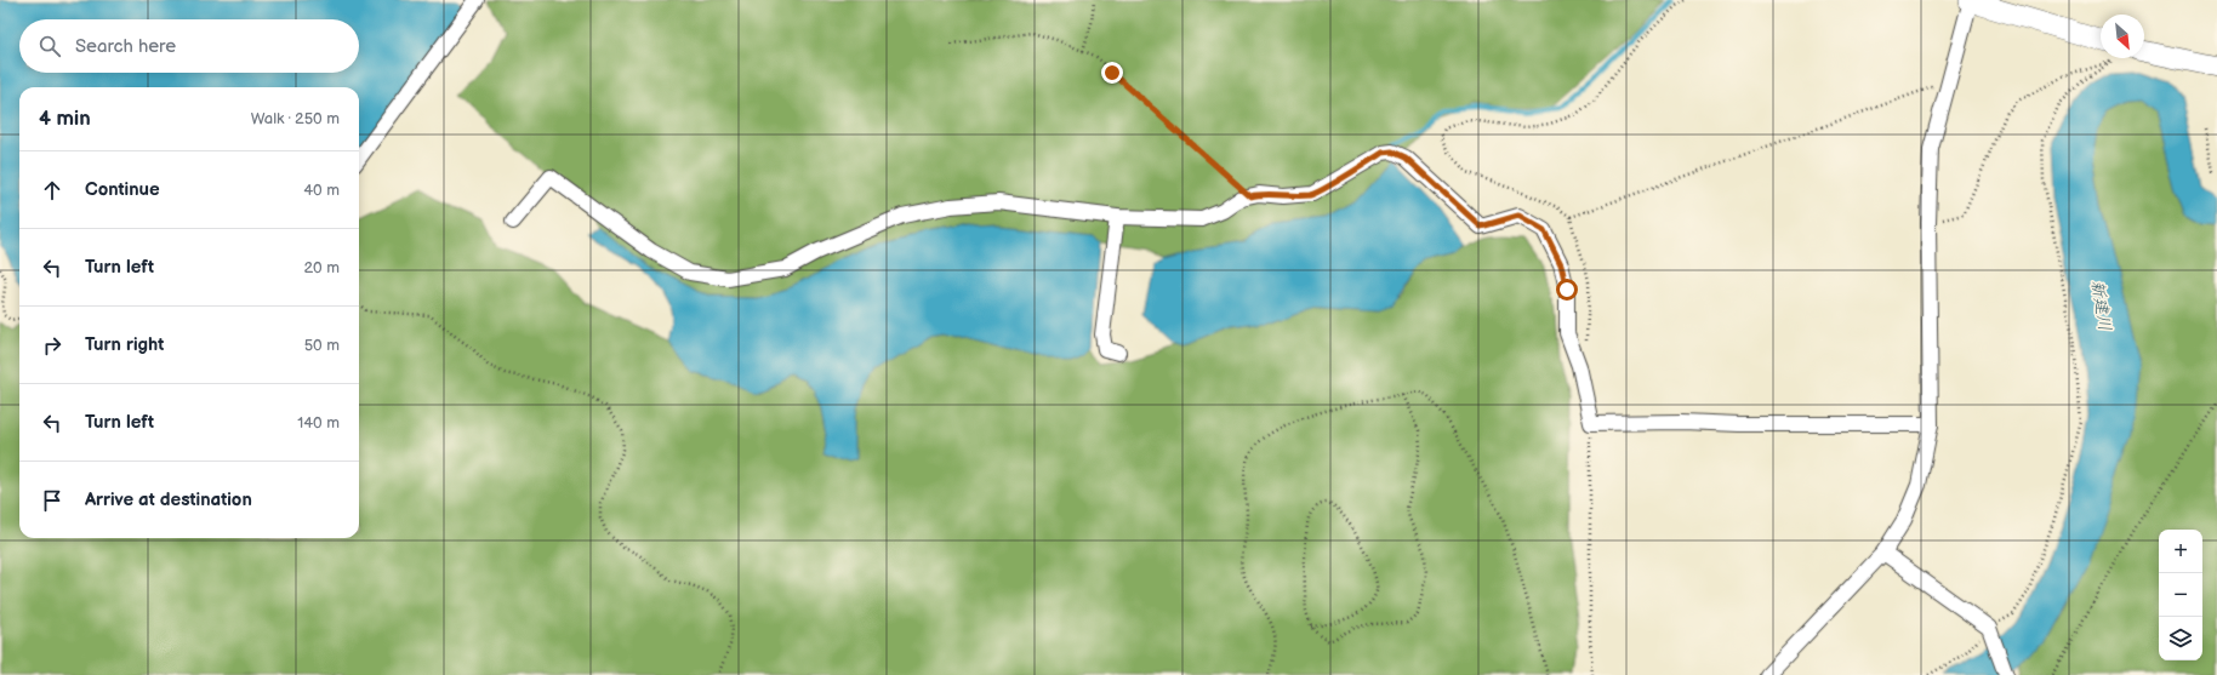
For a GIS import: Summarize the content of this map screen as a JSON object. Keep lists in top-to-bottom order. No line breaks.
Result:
{"water":["新建川"],"north":"bottom right","page":{"search":"Search here","heading":["4 min","Walk · 250 m"],"list":[["Continue","40 m"],["Turn left","20 m"],["Turn right","50 m"],["Turn left","140 m"],"Arrive at destination"],"map_buttons":["+","−"]}}
